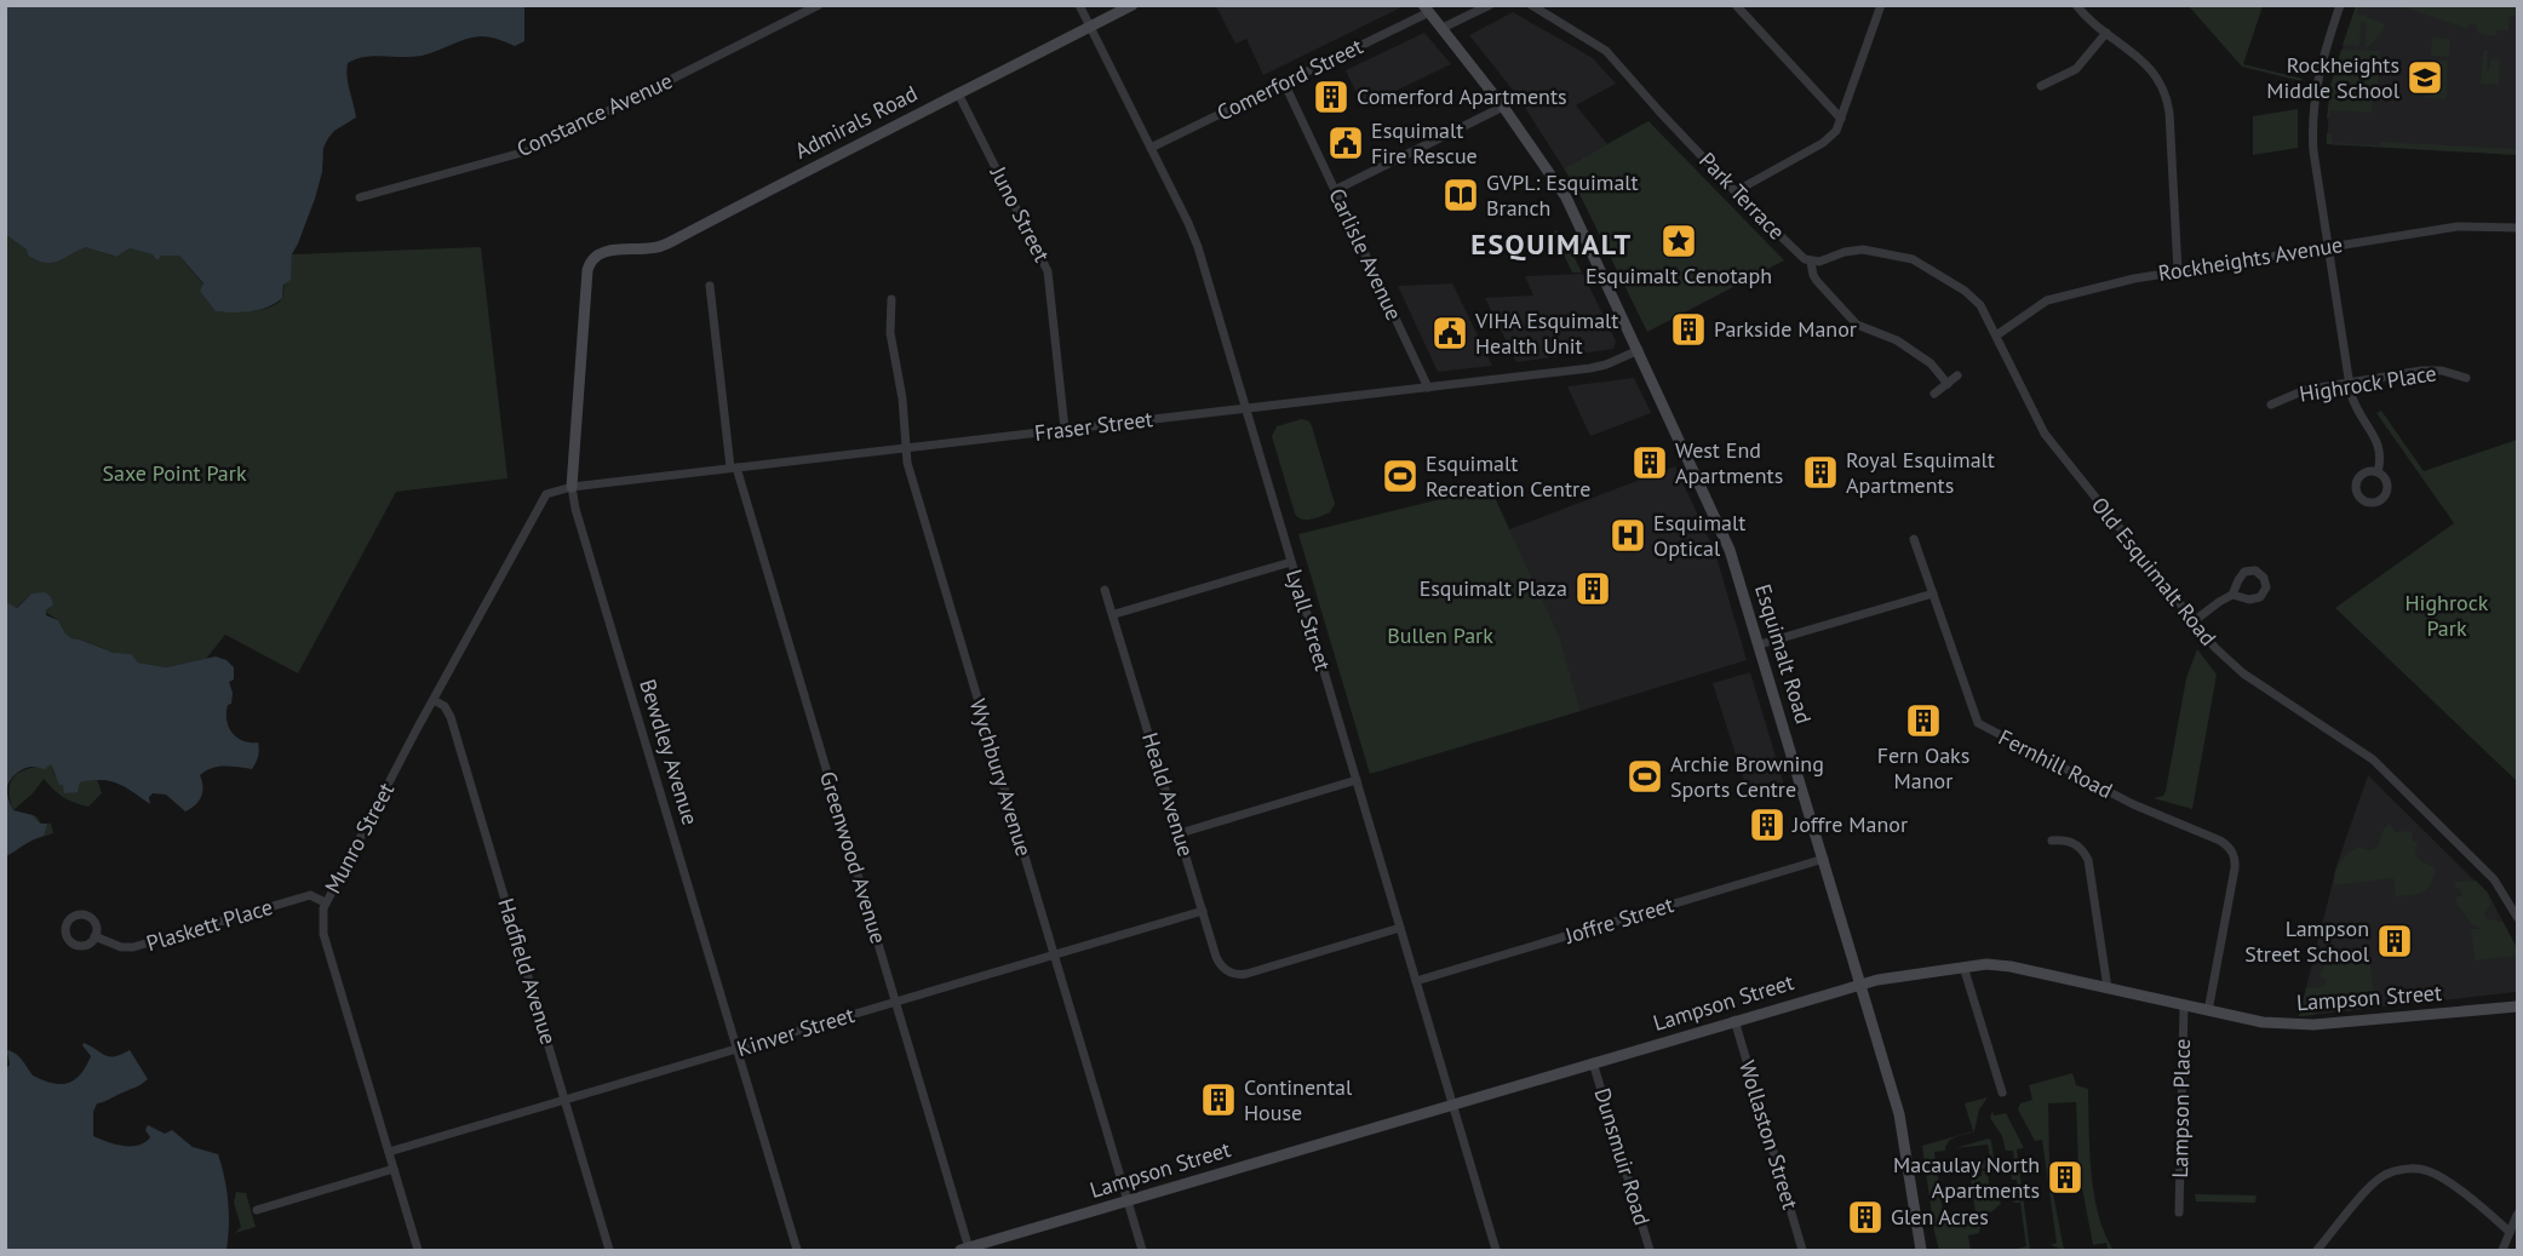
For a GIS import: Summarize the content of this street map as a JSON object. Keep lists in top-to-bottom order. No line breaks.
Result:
{"streets":{"main road":["Admirals Road","Esquimalt Road","Bewdley Avenue","Lampson Street"],"street":["Comerford Street","Constance Avenue","Park Terrace","Juno Street","Carlisle Avenue","Rockheights Avenue","Highrock Place","Fraser Street","Old Esquimalt Road","Lyall Street","Fernhill Road","Wychbury Avenue","Heald Avenue","Munro Street","Greenwood Avenue","Joffre Street","Plaskett Place","Hadfield Avenue","Kinver Street","Lampson Place","Wollaston Street","Dunsmuir Road"]},"crossings":[["Comerford Street","Carlisle Avenue"],["Comerford Street","Lyall Street"],["Comerford Street","Esquimalt Road"],["Admirals Road","Juno Street"],["Admirals Road","Lyall Street"],["Admirals Road","Bewdley Avenue"],["Park Terrace","Old Esquimalt Road"],["Juno Street","Fraser Street"],["Carlisle Avenue","Fraser Street"],["Rockheights Avenue","Old Esquimalt Road"],["Fraser Street","Lyall Street"],["Fraser Street","Esquimalt Road"],["Fraser Street","Bewdley Avenue"],["Fraser Street","Wychbury Avenue"],["Fraser Street","Munro Street"],["Fraser Street","Greenwood Avenue"],["Lyall Street","Heald Avenue"],["Lyall Street","Joffre Street"],["Lyall Street","Lampson Street"],["Esquimalt Road","Joffre Street"],["Esquimalt Road","Lampson Street"],["Bewdley Avenue","Kinver Street"],["Fernhill Road","Lampson Street"],["Wychbury Avenue","Lampson Street"],["Wychbury Avenue","Kinver Street"],["Heald Avenue","Kinver Street"],["Munro Street","Plaskett Place"],["Munro Street","Hadfield Avenue"],["Munro Street","Kinver Street"],["Greenwood Avenue","Lampson Street"],["Greenwood Avenue","Kinver Street"],["Hadfield Avenue","Kinver Street"],["Lampson Street","Lampson Place"],["Lampson Street","Wollaston Street"],["Lampson Street","Dunsmuir Road"]],"districts":["ESQUIMALT"],"parks":["Saxe Point Park","Highrock Park","Bullen Park"],"places":{"school or university":["Rockheights Middle School"],"building":["Comerford Apartments","Parkside Manor","West End Apartments","Royal Esquimalt Apartments","Esquimalt Plaza","Fern Oaks Manor","Joffre Manor","Lampson Street School","Continental House","Macaulay North Apartments","Glen Acres"],"public building":["Esquimalt Fire Rescue","VIHA Esquimalt Health Unit"],"library":["GVPL: Esquimalt Branch"],"place":["Esquimalt Cenotaph"],"sports":["Esquimalt Recreation Centre","Archie Browning Sports Centre"],"hospital":["Esquimalt Optical"]}}
